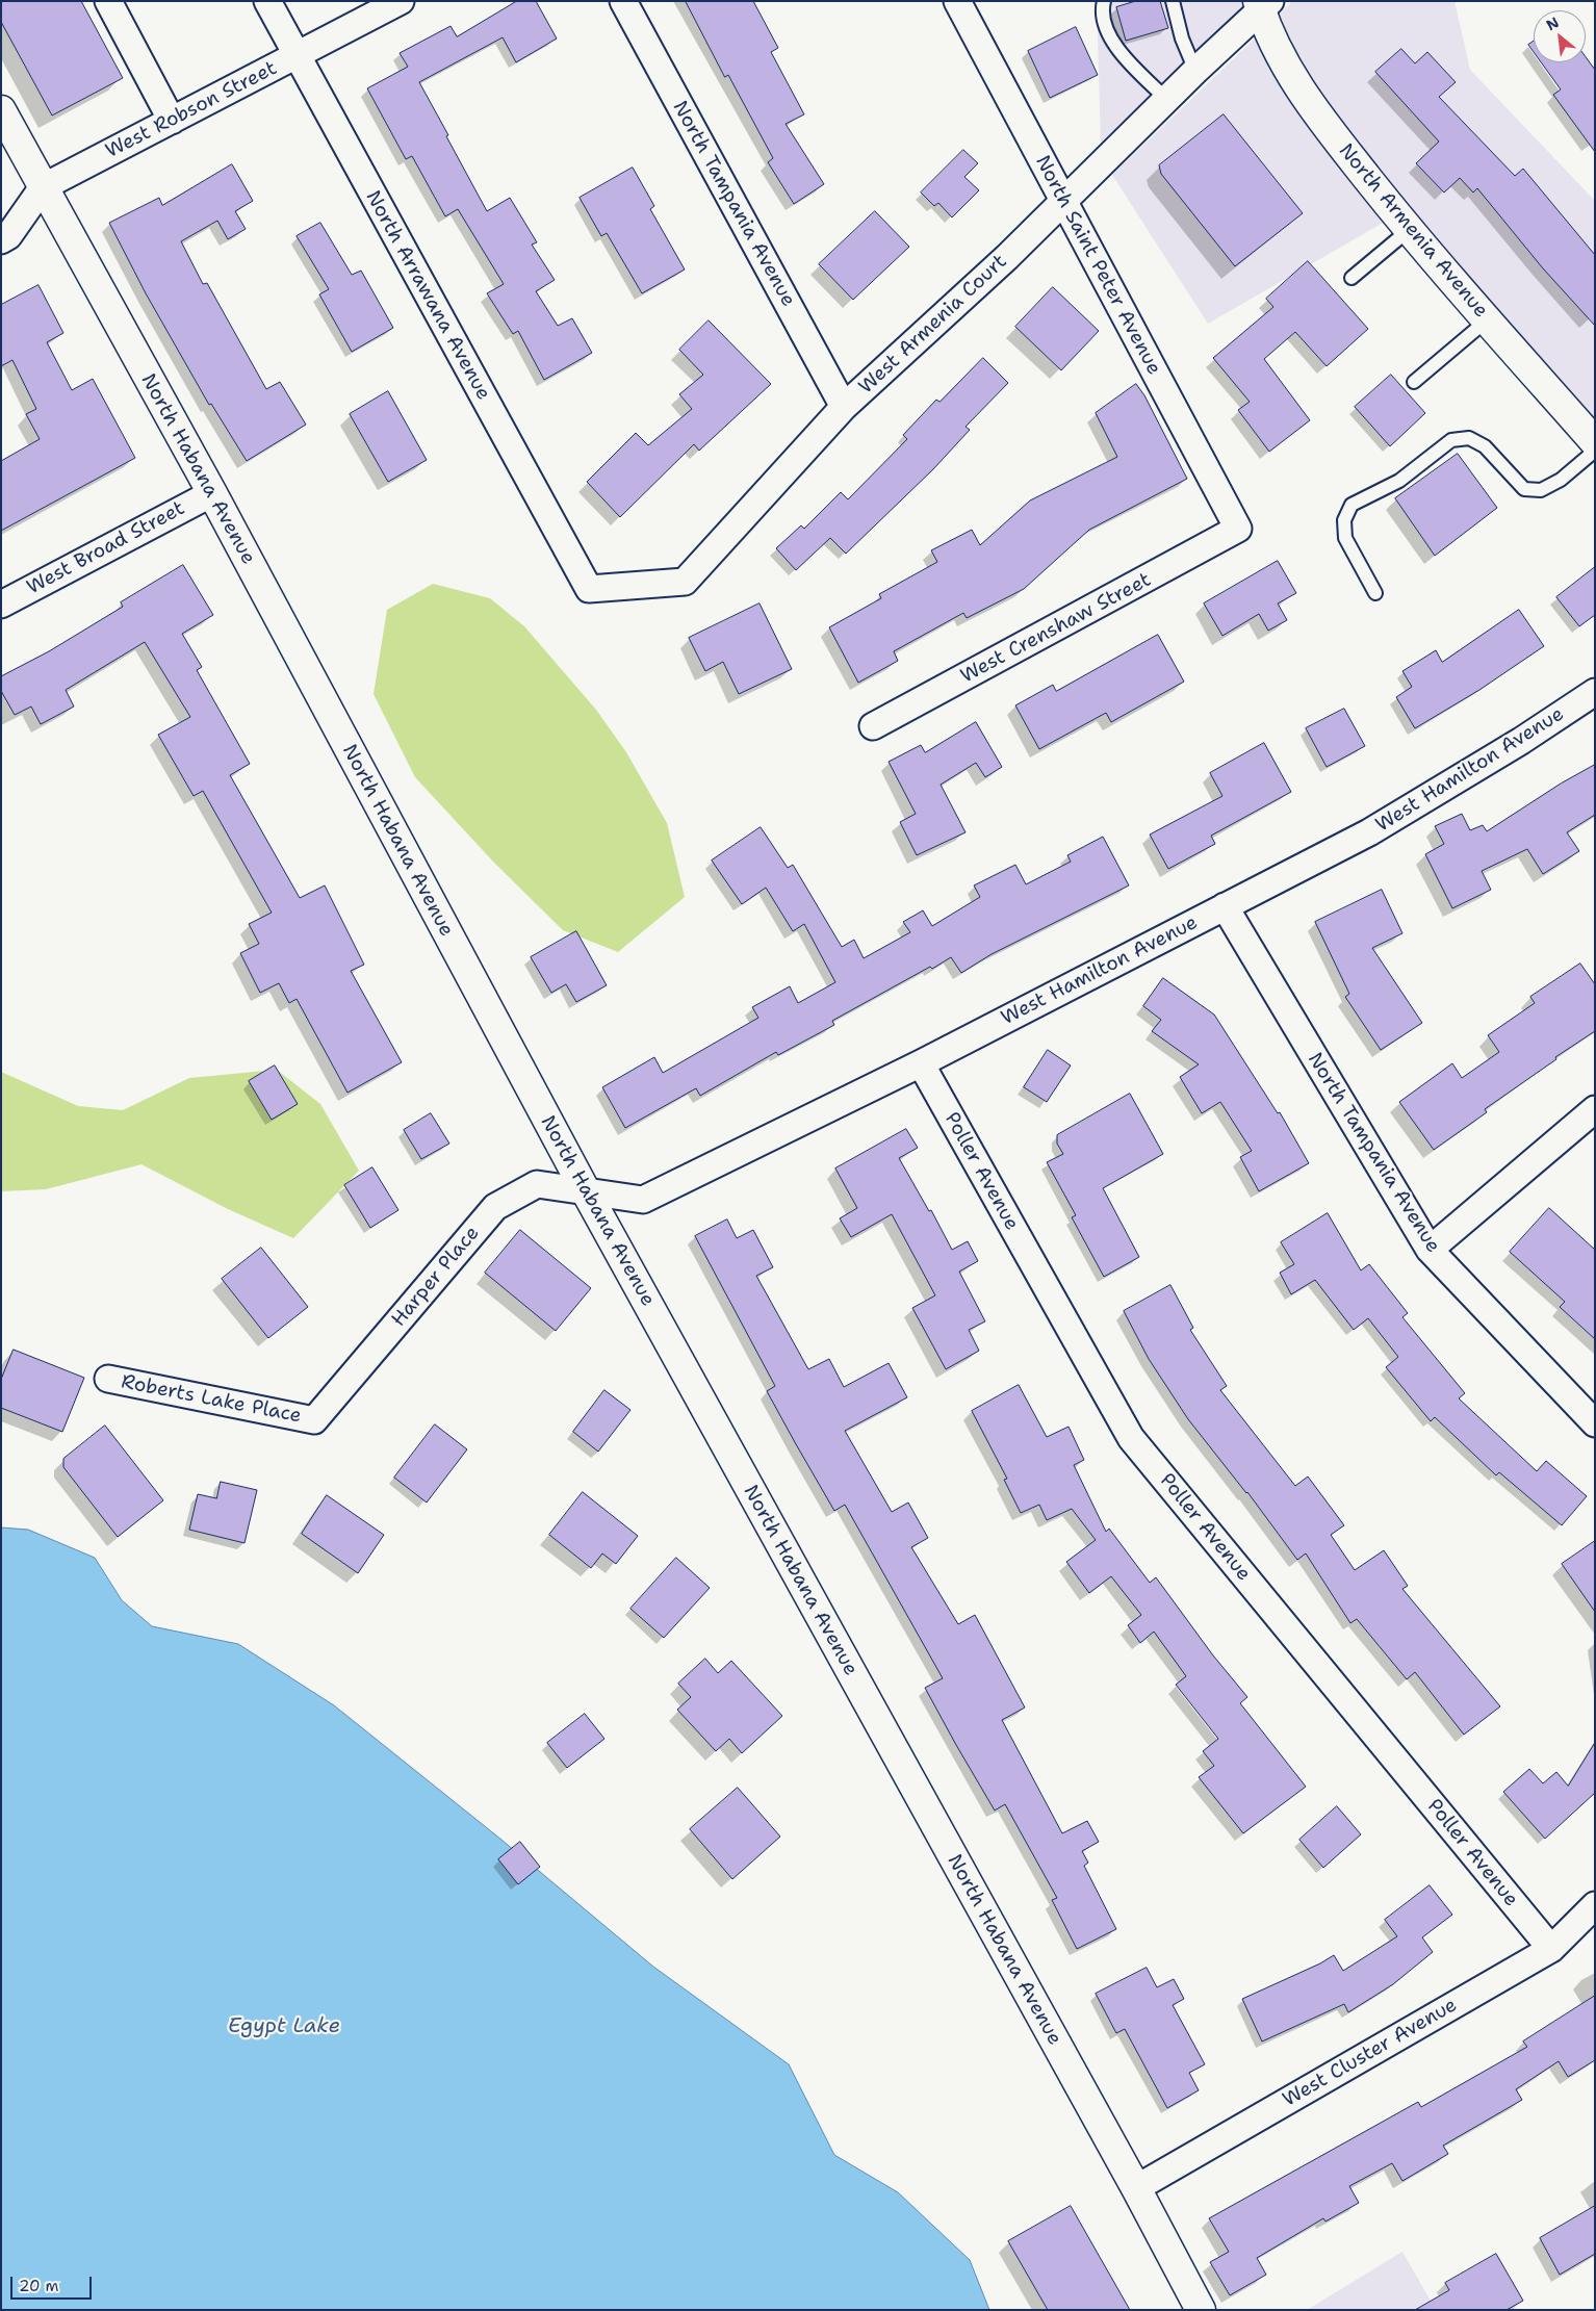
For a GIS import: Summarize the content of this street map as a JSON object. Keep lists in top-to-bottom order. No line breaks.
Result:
{"streets":{"street":["West Robson Street","North Tampania Avenue","North Armenia Avenue","North Saint Peter Avenue","North Arrawana Avenue","West Armenia Court","North Habana Avenue","West Broad Street","West Crenshaw Street","West Hamilton Avenue","Poller Avenue","Harper Place","Roberts Lake Place","West Cluster Avenue"]},"crossings":[["West Robson Street","North Arrawana Avenue"],["West Robson Street","North Habana Avenue"],["North Tampania Avenue","West Armenia Court"],["North Tampania Avenue","West Hamilton Avenue"],["North Armenia Avenue","West Armenia Court"],["North Saint Peter Avenue","West Armenia Court"],["North Saint Peter Avenue","West Crenshaw Street"],["North Arrawana Avenue","West Armenia Court"],["North Habana Avenue","West Broad Street"],["North Habana Avenue","West Hamilton Avenue"],["North Habana Avenue","Harper Place"],["North Habana Avenue","West Cluster Avenue"],["West Hamilton Avenue","Poller Avenue"],["West Hamilton Avenue","Harper Place"],["Poller Avenue","West Cluster Avenue"],["Harper Place","Roberts Lake Place"]],"water":["Egypt Lake"],"scale_bar":"20 m","north":"top left"}
